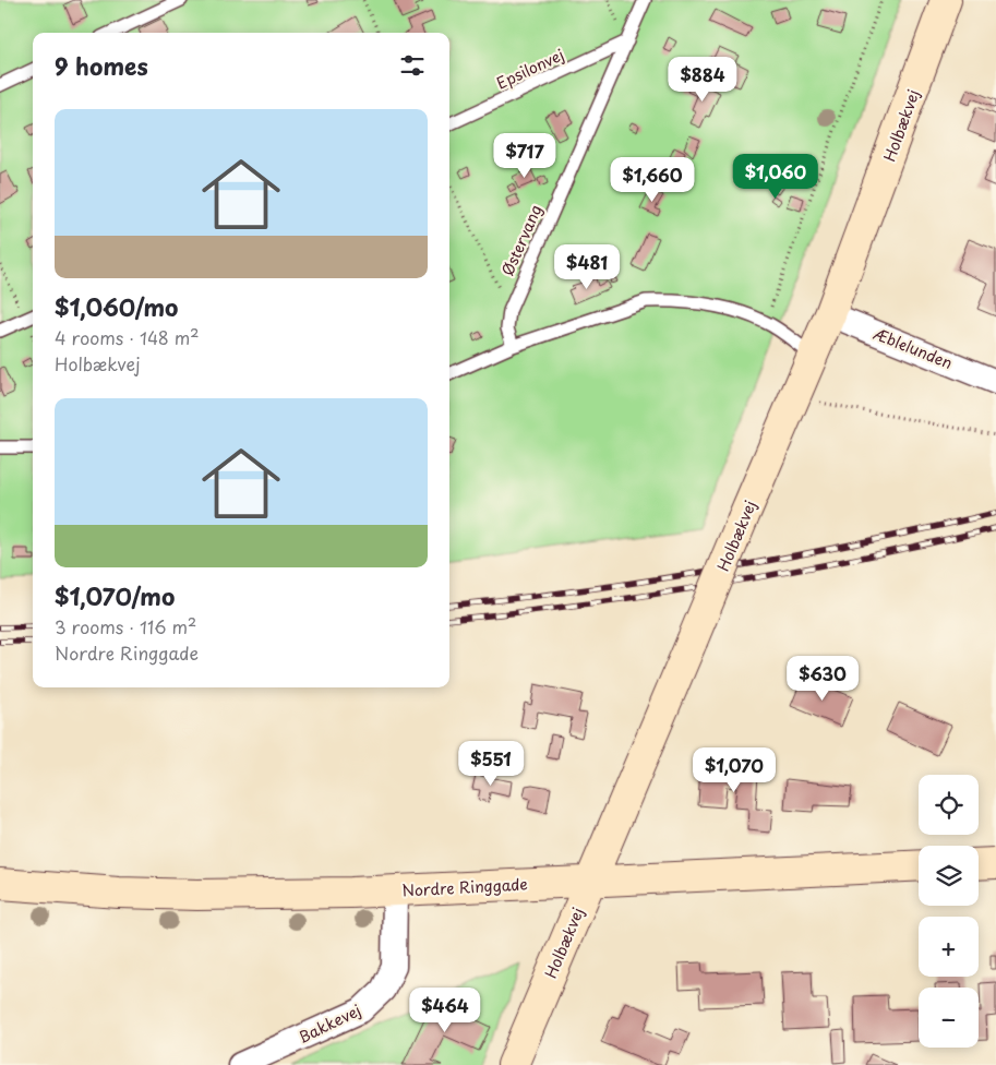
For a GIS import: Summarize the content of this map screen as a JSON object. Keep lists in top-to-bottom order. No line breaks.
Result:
{"streets":{"street":["Holbækvej","Æblelunden","Nordre Ringgade","Bakkevej"],"lane":["Epsilonvej","Østervang"]},"crossings":[["Epsilonvej","Østervang"],["Holbækvej","Æblelunden"],["Holbækvej","Nordre Ringgade"],["Nordre Ringgade","Bakkevej"]],"page":{"heading":"9 homes","price":["$884","$717","$1,060","$1,660","$481","$630","$551","$1,070","$464"],"list":[{"name":"$1,060/mo","note":"4 rooms · 148 m² · Holbækvej"},{"name":"$1,070/mo","note":"3 rooms · 116 m² · Nordre Ringgade"}],"map_buttons":["+","−"]}}
